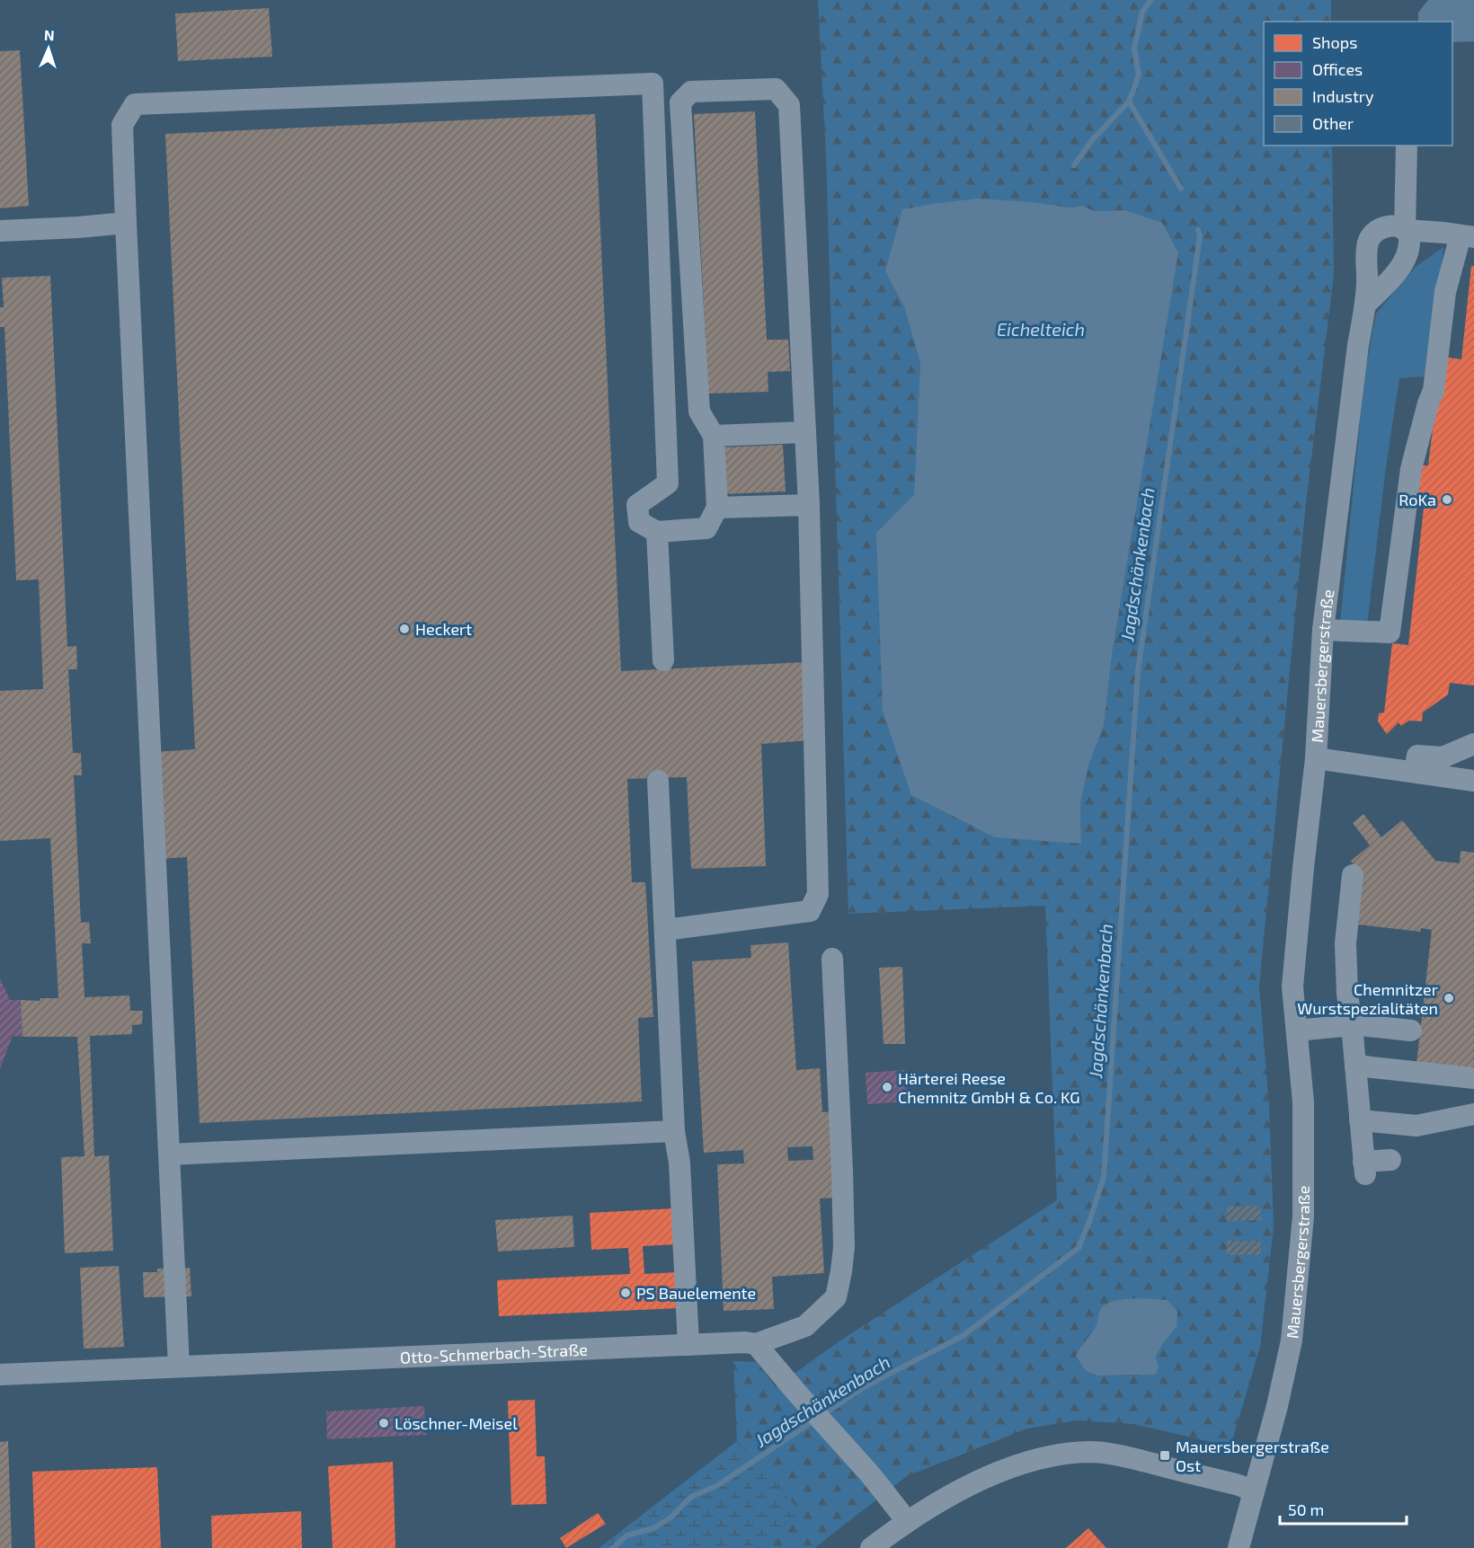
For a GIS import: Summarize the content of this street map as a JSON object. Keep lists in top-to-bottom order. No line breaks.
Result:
{"streets":{"street":["Mauersbergerstraße","Otto-Schmerbach-Straße"]},"water":["Eichelteich","Jagdschänkenbach"],"places":{"other":["RoKa","Heckert","Chemnitzer Wurstspezialitäten","Härterei Reese Chemnitz GmbH & Co. KG","PS Bauelemente","Löschner-Meisel"],"transit":["Mauersbergerstraße Ost"]},"legend":["Shops","Offices","Industry","Other"],"scale_bar":"50 m","north":"top"}
